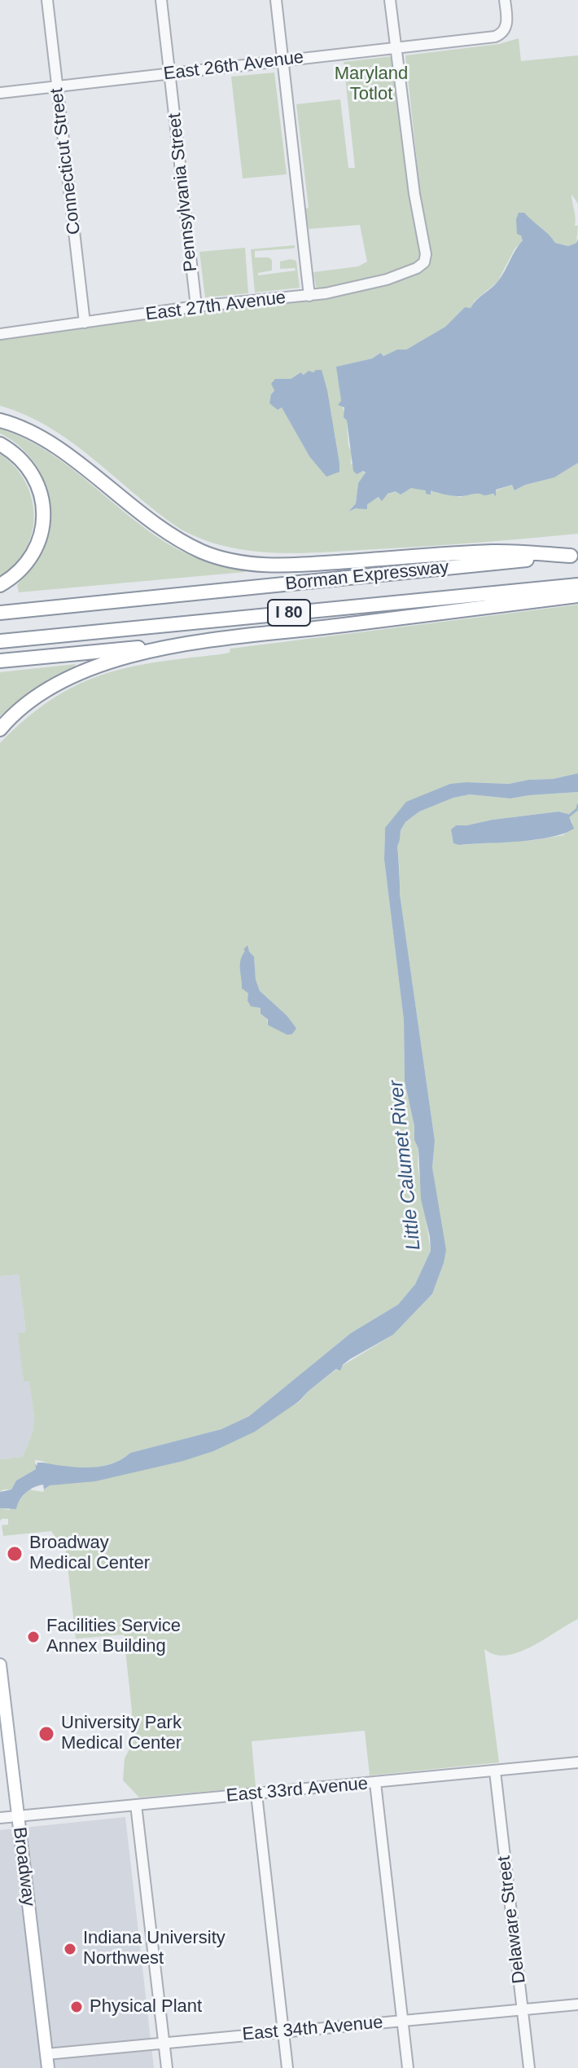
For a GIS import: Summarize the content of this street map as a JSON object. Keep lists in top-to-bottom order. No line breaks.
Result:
{"streets":{"highway":["Borman Expressway","I 80"],"main road":["Broadway"],"street":["East 26th Avenue","Connecticut Street","Pennsylvania Street","East 27th Avenue","East 33rd Avenue","Delaware Street","East 34th Avenue"]},"crossings":[["East 26th Avenue","Connecticut Street"],["East 26th Avenue","Pennsylvania Street"],["East 26th Avenue","East 27th Avenue"],["Connecticut Street","East 27th Avenue"],["Pennsylvania Street","East 27th Avenue"],["East 33rd Avenue","Broadway"],["East 33rd Avenue","Delaware Street"],["Broadway","East 34th Avenue"],["Delaware Street","East 34th Avenue"]],"water":["Little Calumet River"],"parks":["Maryland Totlot"],"places":["Broadway Medical Center","Facilities Service Annex Building","University Park Medical Center","Indiana University Northwest","Physical Plant"]}
